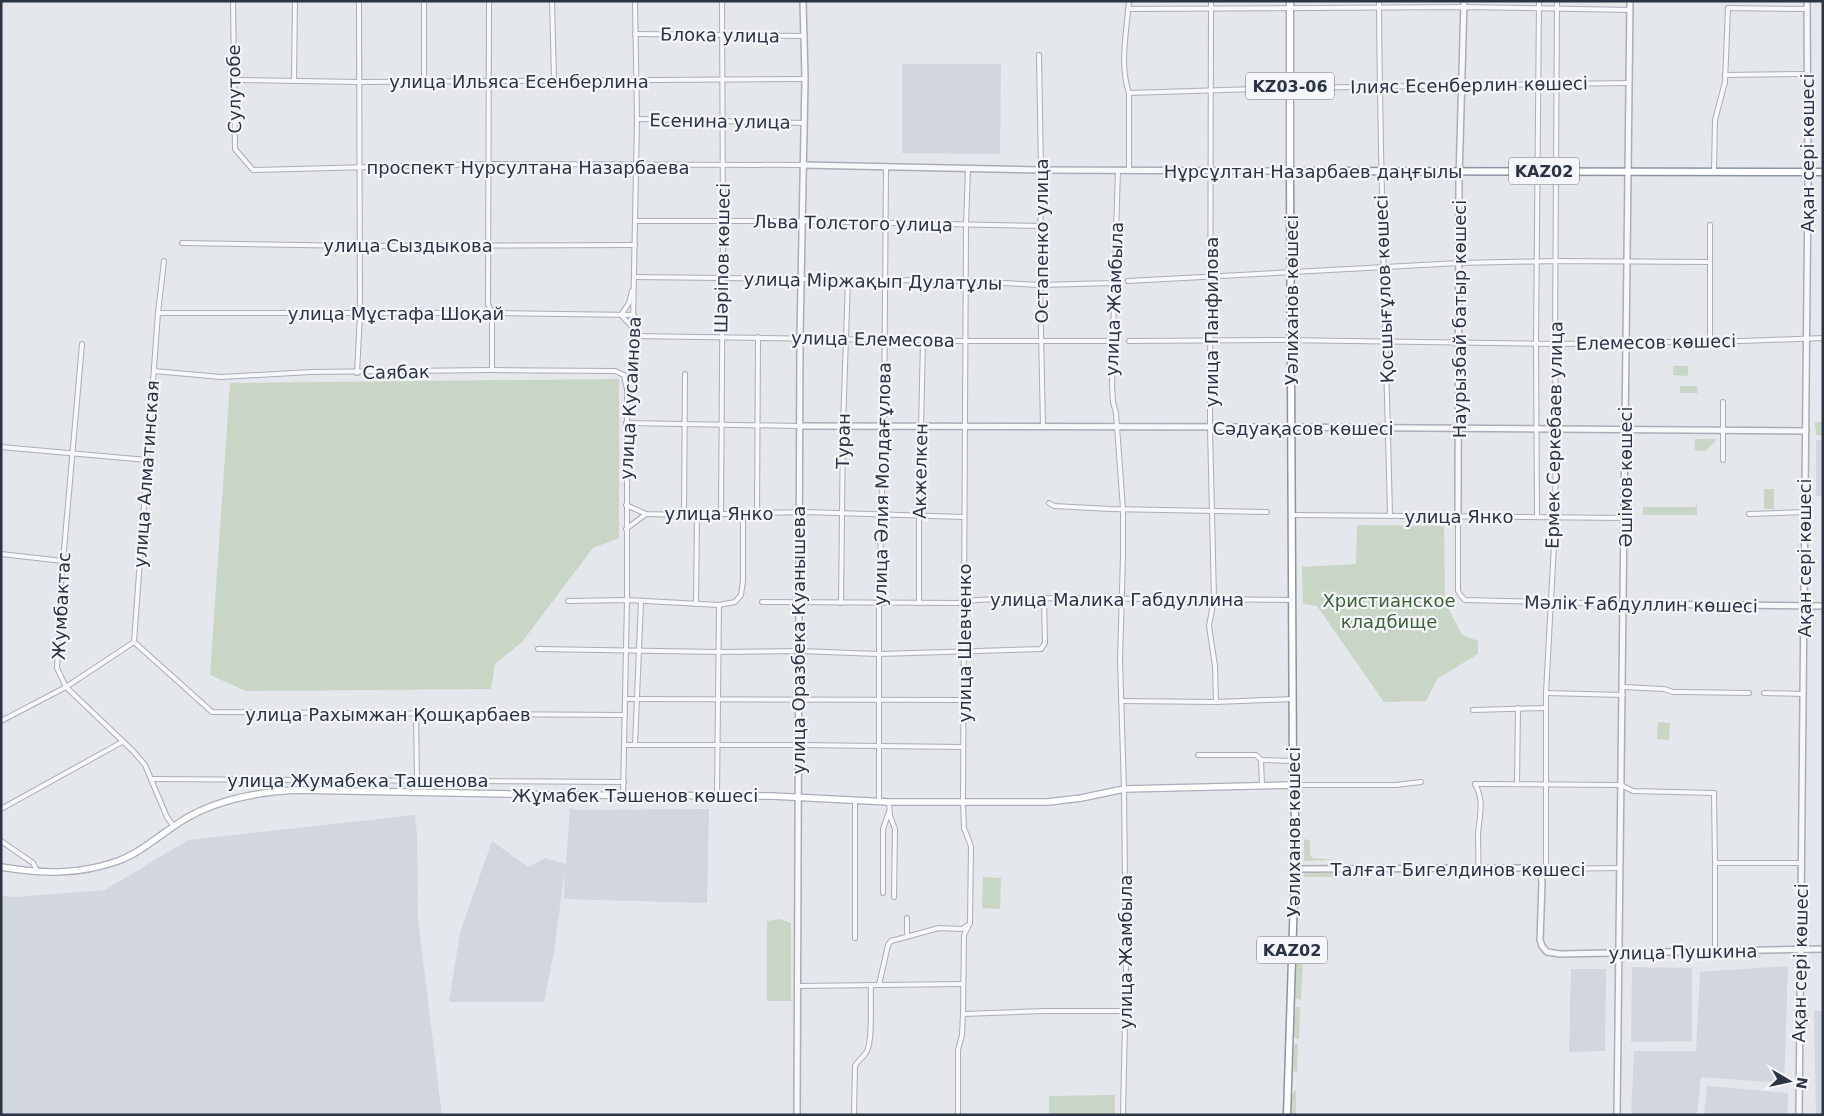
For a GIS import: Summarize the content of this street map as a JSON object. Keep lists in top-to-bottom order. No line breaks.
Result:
{"streets":{"main road":["KZ03-06","Нұрсұлтан Назарбаев даңғылы","KАZ02","Уәлиханов көшесі","Жұмабек Тәшенов көшесі"],"street":["Блока улица","улица Ильяса Есенберлина","Ілияс Есенберлин көшесі","Сулутобе","Есенина улица","Ақан сері көшесі","проспект Нурсултана Назарбаева","Льва Толстого улица","Остапенко улица","улица Сыздыкова","Шәріпов көшесі","улица Міржақып Дулатұлы","Қосшығұлов көшесі","улица Жамбыла","улица Мұстафа Шоқай","Наурызбай батыр көшесі","улица Панфилова","улица Елемесова","Елемесов көшесі","Саябак","улица Кусаинова","Сәдуақасов көшесі","Ермек Серкебаев улица","Туран","Акжелкен","улица Алматинская","Әшімов көшесі","улица Әлия Молдағұлова","улица Янко","улица Малика Габдуллина","Мәлік Ғабдуллин көшесі","Жумбактас","улица Оразбека Куанышева","улица Шевченко","улица Рахымжан Қошқарбаев","улица Жумабека Ташенова","Талғат Бигелдинов көшесі","улица Пушкина"]},"crossings":[["Блока улица","Шәріпов көшесі"],["Блока улица","улица Кусаинова"],["Блока улица","улица Оразбека Куанышева"],["улица Ильяса Есенберлина","Сулутобе"],["улица Ильяса Есенберлина","Шәріпов көшесі"],["улица Ильяса Есенберлина","улица Кусаинова"],["улица Ильяса Есенберлина","улица Оразбека Куанышева"],["Ілияс Есенберлин көшесі","Қосшығұлов көшесі"],["Ілияс Есенберлин көшесі","Уәлиханов көшесі"],["Ілияс Есенберлин көшесі","Наурызбай батыр көшесі"],["Ілияс Есенберлин көшесі","улица Панфилова"],["Ілияс Есенберлин көшесі","Ермек Серкебаев улица"],["Ілияс Есенберлин көшесі","Әшімов көшесі"],["Сулутобе","проспект Нурсултана Назарбаева"],["Есенина улица","Шәріпов көшесі"],["Есенина улица","улица Кусаинова"],["Есенина улица","улица Оразбека Куанышева"],["Ақан сері көшесі","Нұрсұлтан Назарбаев даңғылы"],["Ақан сері көшесі","Елемесов көшесі"],["Ақан сері көшесі","Сәдуақасов көшесі"],["Ақан сері көшесі","Мәлік Ғабдуллин көшесі"],["Ақан сері көшесі","улица Пушкина"],["проспект Нурсултана Назарбаева","Нұрсұлтан Назарбаев даңғылы"],["проспект Нурсултана Назарбаева","Шәріпов көшесі"],["проспект Нурсултана Назарбаева","улица Кусаинова"],["проспект Нурсултана Назарбаева","улица Оразбека Куанышева"],["Нұрсұлтан Назарбаев даңғылы","Остапенко улица"],["Нұрсұлтан Назарбаев даңғылы","Қосшығұлов көшесі"],["Нұрсұлтан Назарбаев даңғылы","улица Жамбыла"],["Нұрсұлтан Назарбаев даңғылы","Уәлиханов көшесі"],["Нұрсұлтан Назарбаев даңғылы","Наурызбай батыр көшесі"],["Нұрсұлтан Назарбаев даңғылы","улица Панфилова"],["Нұрсұлтан Назарбаев даңғылы","Ермек Серкебаев улица"],["Нұрсұлтан Назарбаев даңғылы","Әшімов көшесі"],["Нұрсұлтан Назарбаев даңғылы","улица Әлия Молдағұлова"],["Нұрсұлтан Назарбаев даңғылы","улица Оразбека Куанышева"],["Нұрсұлтан Назарбаев даңғылы","улица Шевченко"],["KАZ02","Уәлиханов көшесі"],["KАZ02","улица Малика Габдуллина"],["KАZ02","Жұмабек Тәшенов көшесі"],["Льва Толстого улица","Остапенко улица"],["Льва Толстого улица","Шәріпов көшесі"],["Льва Толстого улица","улица Кусаинова"],["Льва Толстого улица","улица Әлия Молдағұлова"],["Льва Толстого улица","улица Оразбека Куанышева"],["Льва Толстого улица","улица Шевченко"],["Остапенко улица","улица Міржақып Дулатұлы"],["Остапенко улица","улица Елемесова"],["Остапенко улица","Сәдуақасов көшесі"],["улица Сыздыкова","улица Кусаинова"],["Шәріпов көшесі","улица Міржақып Дулатұлы"],["Шәріпов көшесі","улица Елемесова"],["Шәріпов көшесі","улица Янко"],["улица Міржақып Дулатұлы","улица Жамбыла"],["улица Міржақып Дулатұлы","улица Кусаинова"],["улица Міржақып Дулатұлы","Туран"],["улица Міржақып Дулатұлы","улица Әлия Молдағұлова"],["улица Міржақып Дулатұлы","улица Оразбека Куанышева"],["улица Міржақып Дулатұлы","улица Шевченко"],["Қосшығұлов көшесі","Елемесов көшесі"],["Қосшығұлов көшесі","Сәдуақасов көшесі"],["Қосшығұлов көшесі","улица Янко"],["улица Жамбыла","улица Елемесова"],["улица Жамбыла","Сәдуақасов көшесі"],["улица Жамбыла","улица Малика Габдуллина"],["улица Жамбыла","Жұмабек Тәшенов көшесі"],["Уәлиханов көшесі","Елемесов көшесі"],["Уәлиханов көшесі","Сәдуақасов көшесі"],["Уәлиханов көшесі","улица Янко"],["Уәлиханов көшесі","улица Малика Габдуллина"],["Уәлиханов көшесі","Жұмабек Тәшенов көшесі"],["Уәлиханов көшесі","Талғат Бигелдинов көшесі"],["улица Мұстафа Шоқай","улица Кусаинова"],["улица Мұстафа Шоқай","улица Алматинская"],["Наурызбай батыр көшесі","Елемесов көшесі"],["Наурызбай батыр көшесі","Сәдуақасов көшесі"],["Наурызбай батыр көшесі","улица Янко"],["Наурызбай батыр көшесі","Мәлік Ғабдуллин көшесі"],["улица Панфилова","Елемесов көшесі"],["улица Панфилова","Сәдуақасов көшесі"],["улица Панфилова","улица Малика Габдуллина"],["улица Елемесова","улица Кусаинова"],["улица Елемесова","Туран"],["улица Елемесова","Акжелкен"],["улица Елемесова","улица Әлия Молдағұлова"],["улица Елемесова","улица Оразбека Куанышева"],["улица Елемесова","улица Шевченко"],["Елемесов көшесі","Ермек Серкебаев улица"],["Елемесов көшесі","Әшімов көшесі"],["Саябак","улица Кусаинова"],["Саябак","улица Алматинская"],["улица Кусаинова","улица Янко"],["улица Кусаинова","улица Рахымжан Қошқарбаев"],["улица Кусаинова","улица Жумабека Ташенова"],["улица Кусаинова","Жұмабек Тәшенов көшесі"],["Сәдуақасов көшесі","Ермек Серкебаев улица"],["Сәдуақасов көшесі","Туран"],["Сәдуақасов көшесі","Акжелкен"],["Сәдуақасов көшесі","Әшімов көшесі"],["Сәдуақасов көшесі","улица Әлия Молдағұлова"],["Сәдуақасов көшесі","улица Оразбека Куанышева"],["Сәдуақасов көшесі","улица Шевченко"],["Ермек Серкебаев улица","улица Янко"],["Ермек Серкебаев улица","Мәлік Ғабдуллин көшесі"],["Ермек Серкебаев улица","Талғат Бигелдинов көшесі"],["Ермек Серкебаев улица","улица Пушкина"],["Туран","улица Янко"],["Туран","улица Малика Габдуллина"],["Акжелкен","улица Янко"],["Акжелкен","улица Малика Габдуллина"],["улица Алматинская","улица Рахымжан Қошқарбаев"],["Әшімов көшесі","улица Янко"],["Әшімов көшесі","Мәлік Ғабдуллин көшесі"],["Әшімов көшесі","Талғат Бигелдинов көшесі"],["Әшімов көшесі","улица Пушкина"],["улица Әлия Молдағұлова","улица Янко"],["улица Әлия Молдағұлова","улица Малика Габдуллина"],["улица Әлия Молдағұлова","Жұмабек Тәшенов көшесі"],["улица Янко","Мәлік Ғабдуллин көшесі"],["улица Янко","улица Оразбека Куанышева"],["улица Янко","улица Шевченко"],["улица Малика Габдуллина","улица Оразбека Куанышева"],["улица Малика Габдуллина","улица Шевченко"],["Жумбактас","улица Жумабека Ташенова"],["Жумбактас","Жұмабек Тәшенов көшесі"],["улица Оразбека Куанышева","Жұмабек Тәшенов көшесі"],["улица Шевченко","Жұмабек Тәшенов көшесі"]],"parks":["Христианское кладбище"],"north":"right"}
